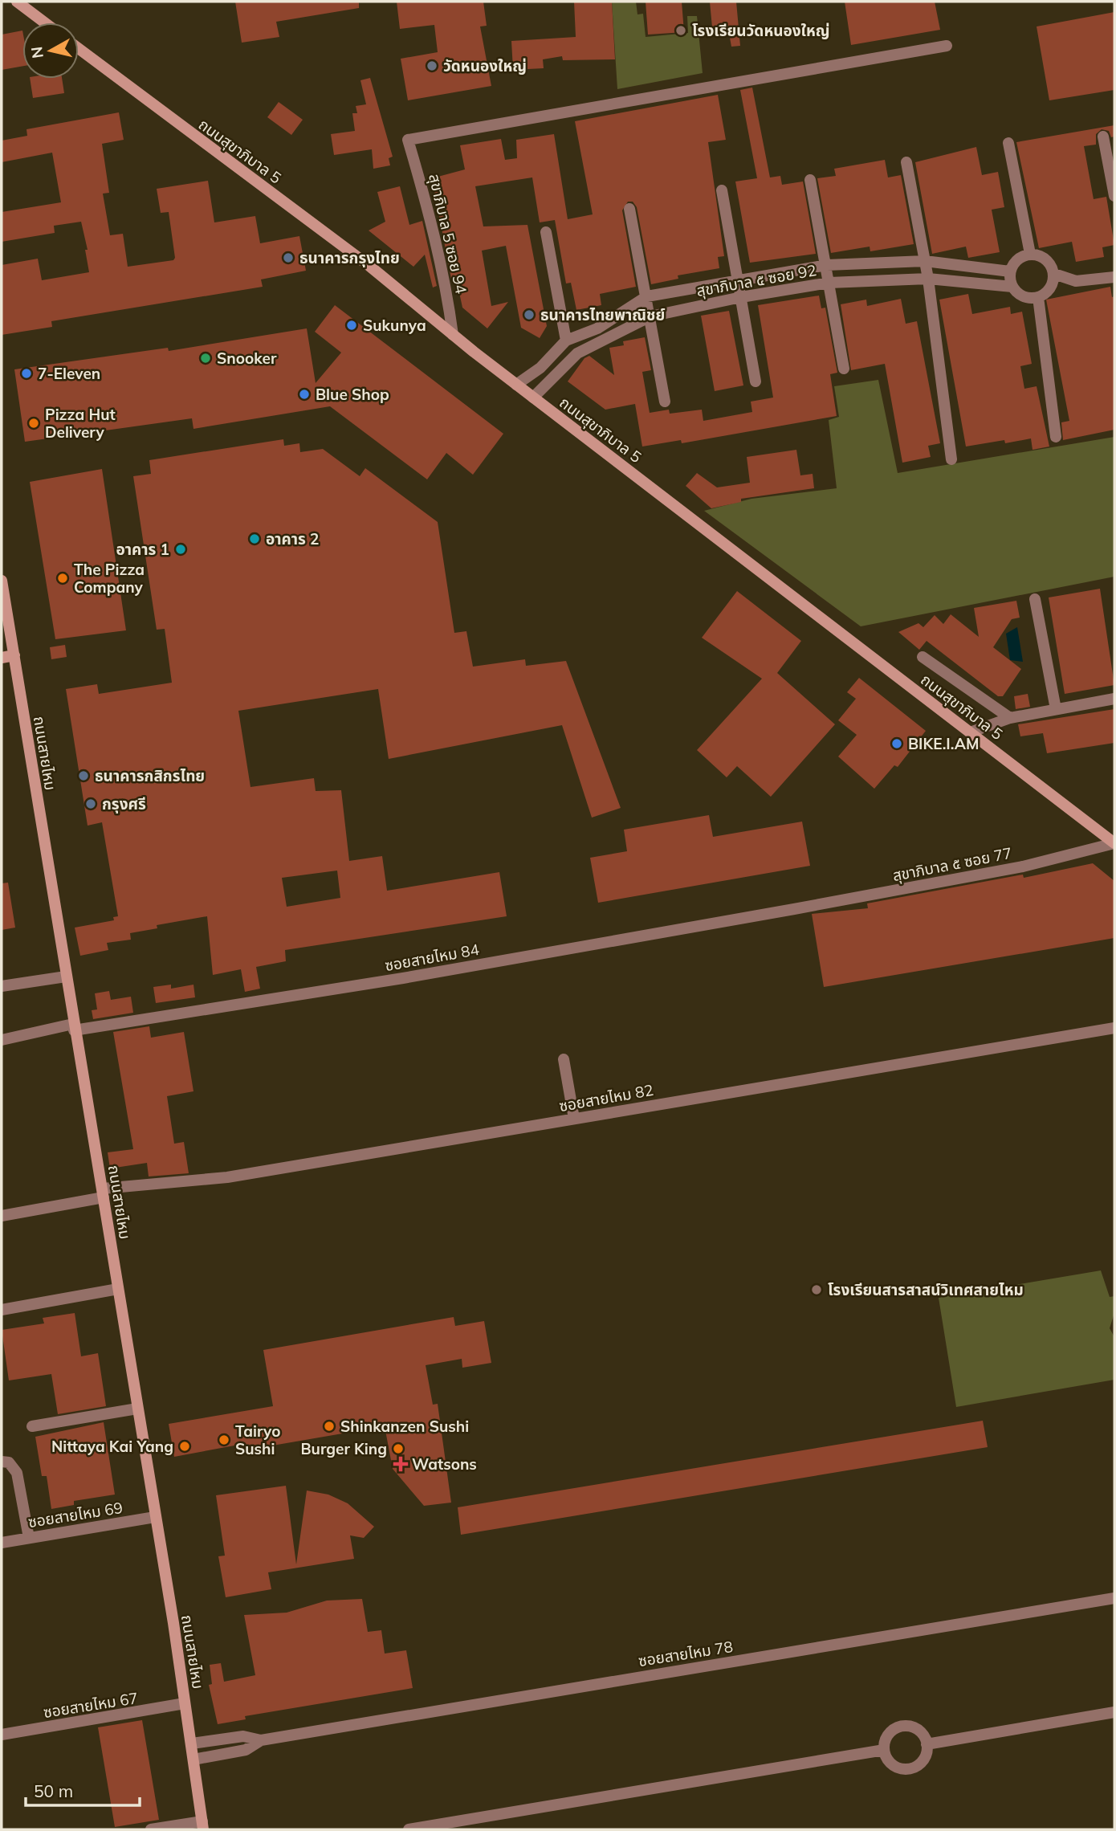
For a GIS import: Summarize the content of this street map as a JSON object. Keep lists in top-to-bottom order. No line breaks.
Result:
{"streets":{"main road":["ถนนสุขาภิบาล 5","ถนนสายไหม"],"street":["สุขาภิบาล 5 ซอย 94","สุขาภิบาล ๕ ซอย 92","สุขาภิบาล ๕ ซอย 77","ซอยสายไหม 84","ซอยสายไหม 82","ซอยสายไหม 69","ซอยสายไหม 78","ซอยสายไหม 67"]},"crossings":[["ถนนสุขาภิบาล 5","สุขาภิบาล 5 ซอย 94"],["ถนนสุขาภิบาล 5","สุขาภิบาล ๕ ซอย 92"],["ถนนสุขาภิบาล 5","สุขาภิบาล ๕ ซอย 77"],["ถนนสายไหม","ซอยสายไหม 84"],["ถนนสายไหม","ซอยสายไหม 82"],["ถนนสายไหม","ซอยสายไหม 69"],["ถนนสายไหม","ซอยสายไหม 78"],["ถนนสายไหม","ซอยสายไหม 67"],["สุขาภิบาล ๕ ซอย 77","ซอยสายไหม 84"]],"places":{"other":["โรงเรียนวัดหนองใหญ่","วัดหนองใหญ่","ธนาคารกรุงไทย","ธนาคารไทยพาณิชย์","Sukunya","Snooker","7-Eleven","Blue Shop","Pizza Hut Delivery","อาคาร 2","อาคาร 1","The Pizza Company","BIKE.I.AM","ธนาคารกสิกรไทย","กรุงศรี","โรงเรียนสารสาสน์วิเทศสายไหม","Shinkanzen Sushi","Tairyo Sushi","Nittaya Kai Yang","Burger King"],"health":["Watsons"]},"scale_bar":"50 m","north":"left"}
